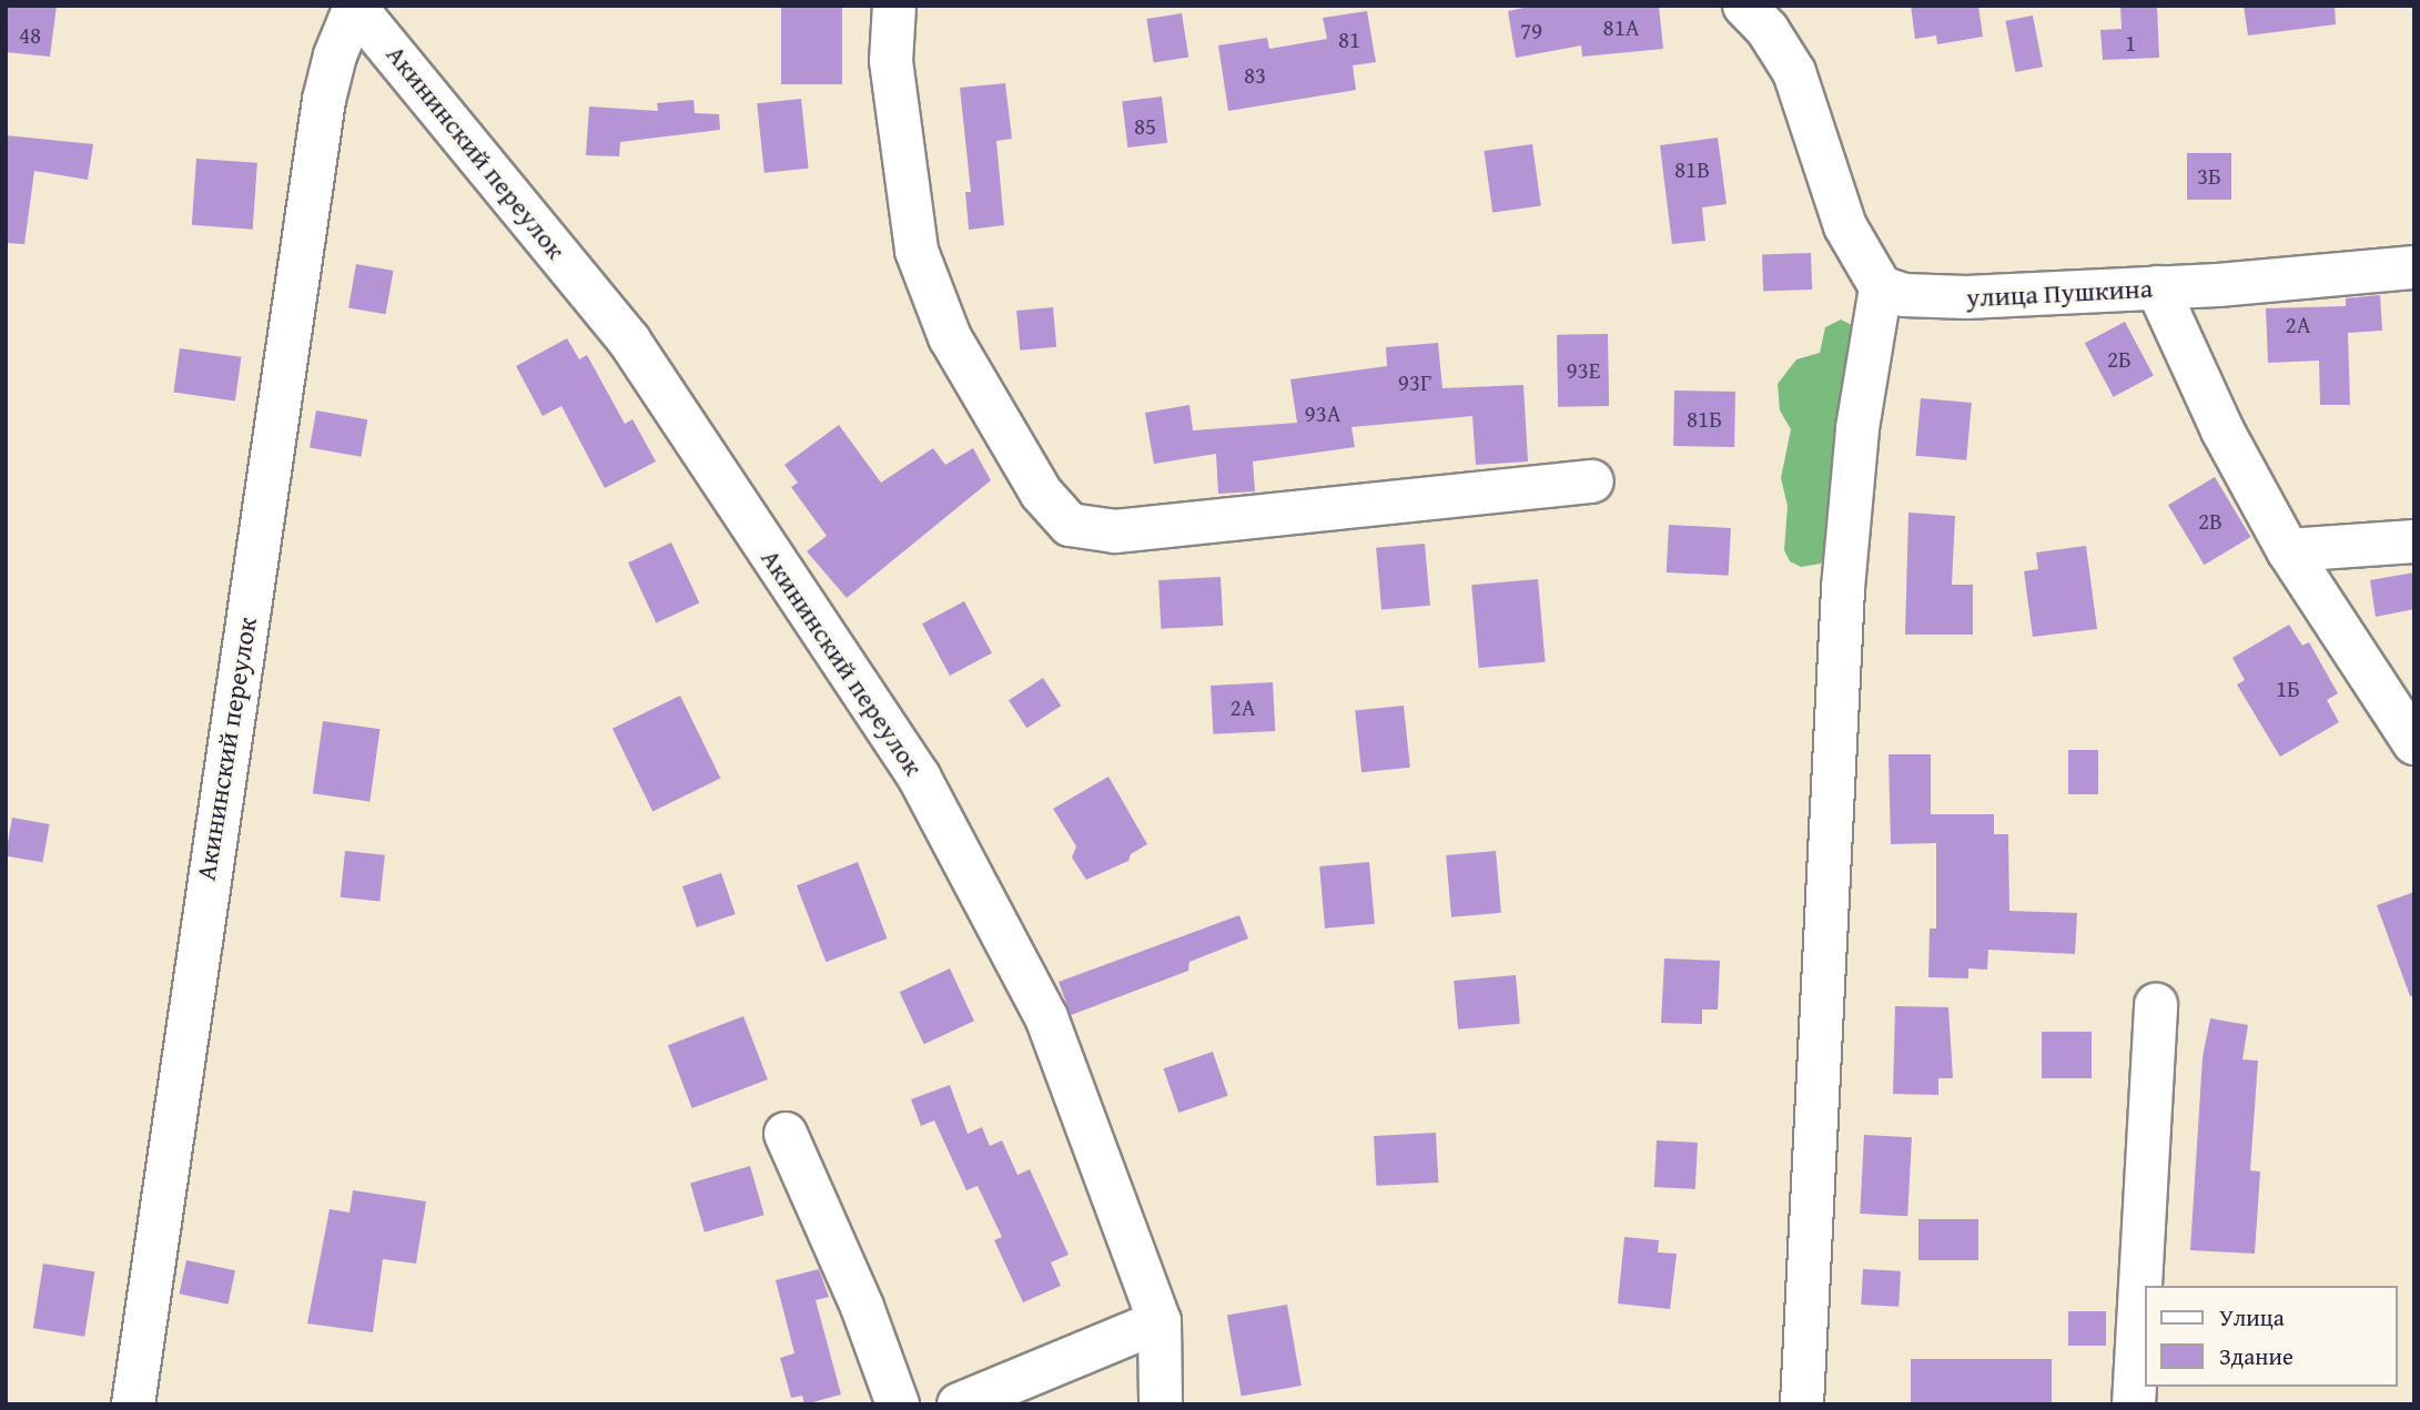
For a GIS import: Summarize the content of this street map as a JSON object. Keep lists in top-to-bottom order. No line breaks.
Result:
{"streets":{"street":["Акининский переулок","улица Пушкина"]},"house_numbers":["81А","79","48","81","1","83","85","81В","3Б","2А","2Б","93Е","93Г","93А","81Б","2В","1Б","2А"],"legend":["Улица","Здание"]}
